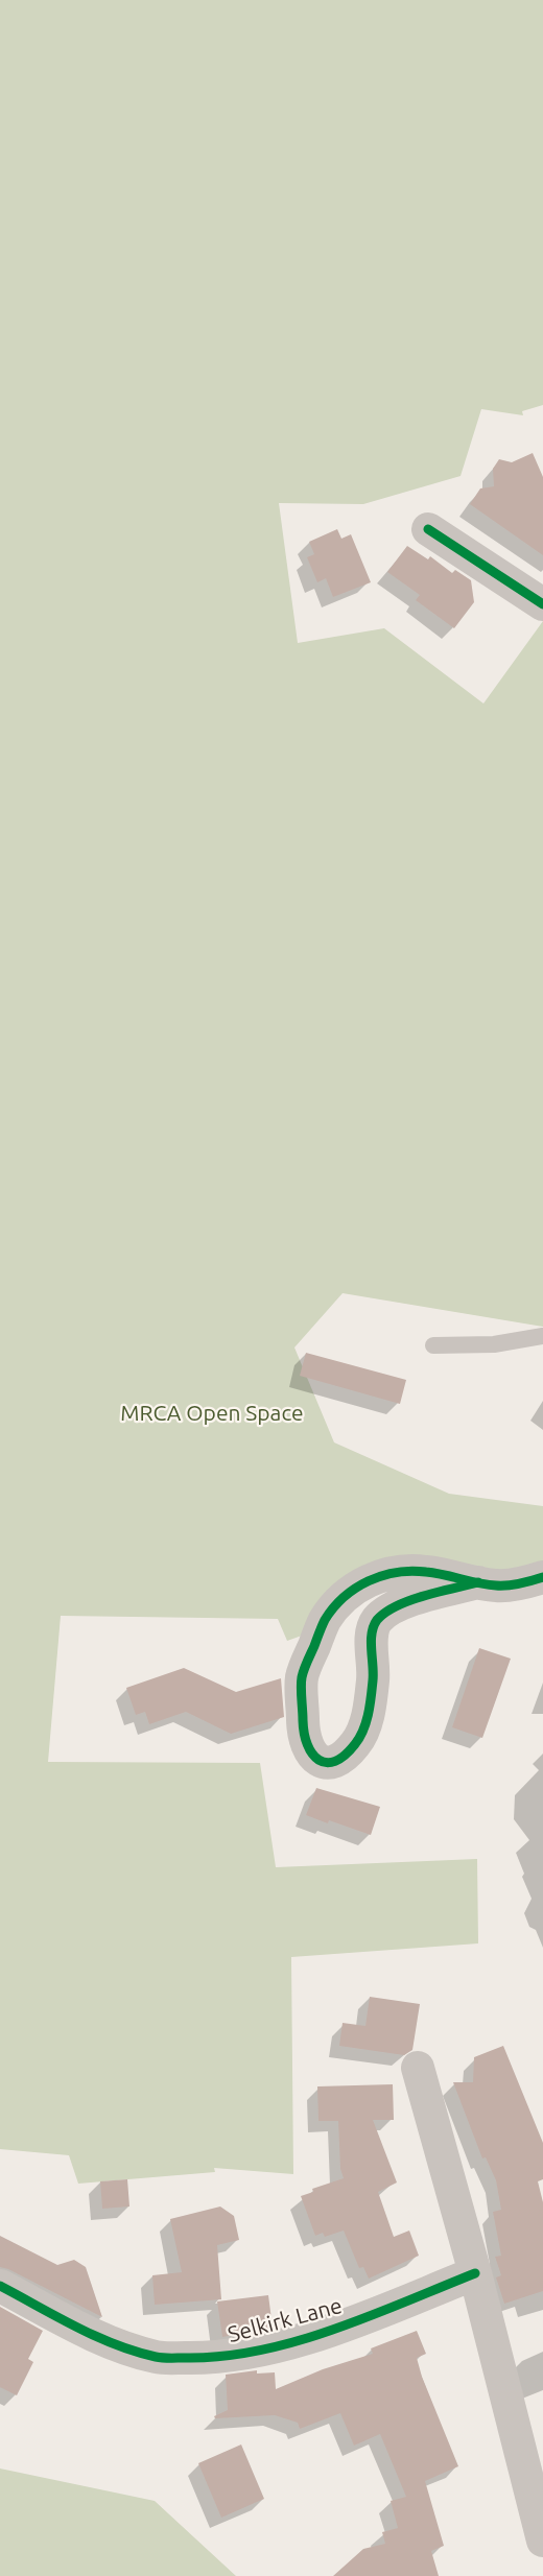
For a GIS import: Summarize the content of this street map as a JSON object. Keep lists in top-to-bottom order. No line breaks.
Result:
{"streets":{"street":["Selkirk Lane"]},"parks":["MRCA Open Space"]}
